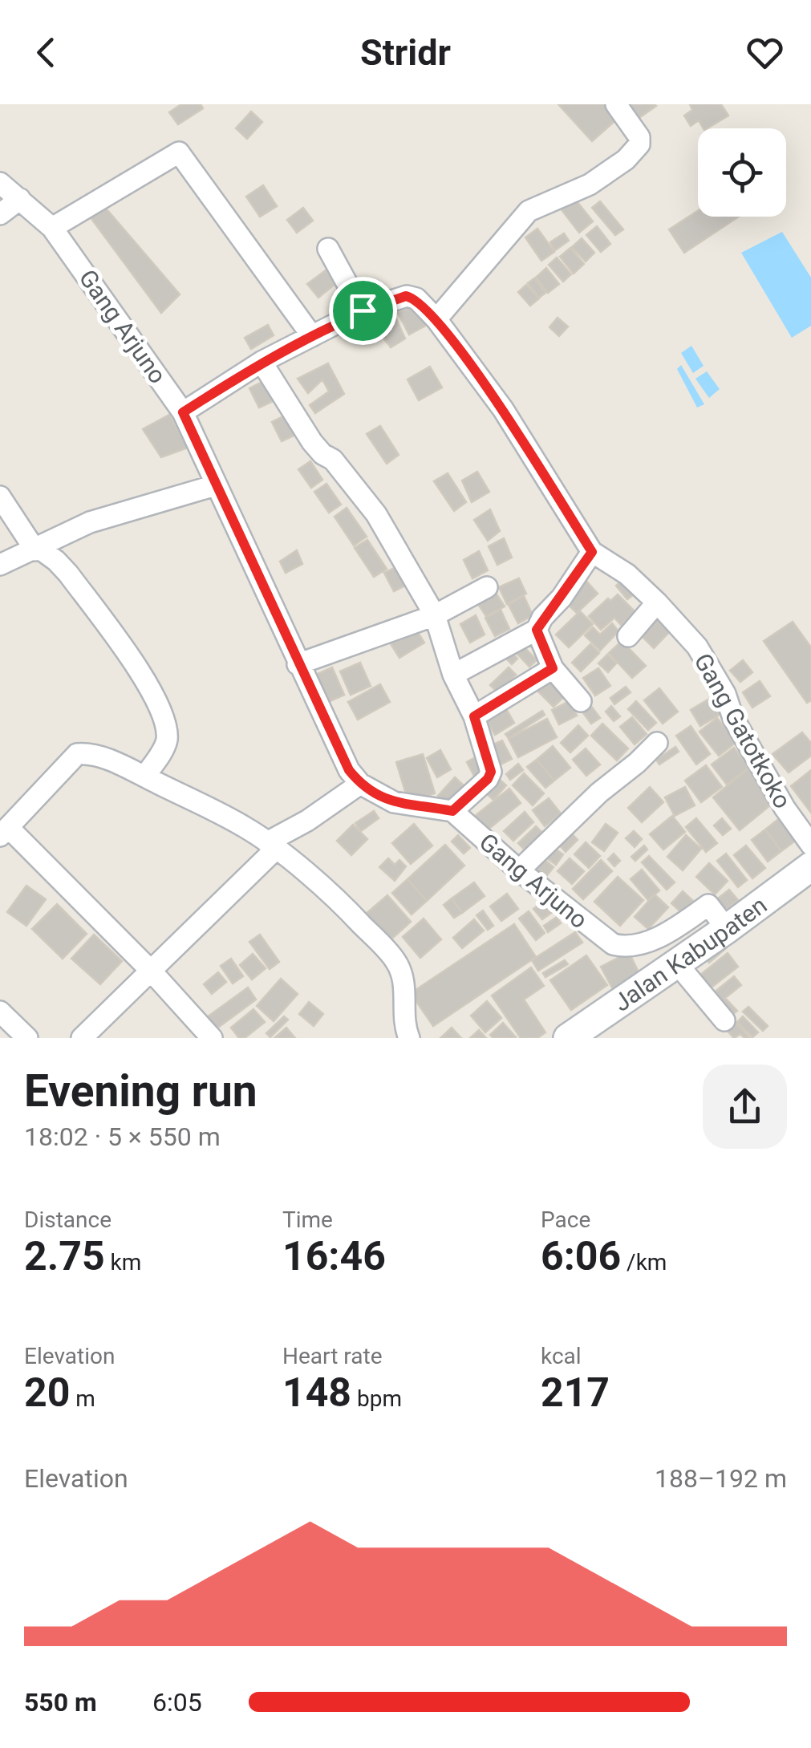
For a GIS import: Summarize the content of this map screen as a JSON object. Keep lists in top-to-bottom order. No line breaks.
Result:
{"streets":{"main road":["Jalan Kabupaten"],"street":["Gang Arjuno","Gang Gatotkoko"]},"crossings":[["Gang Arjuno","Jalan Kabupaten"]],"page":{"header":"Stridr","heading":["Evening run","18:02 · 5 × 550 m"],"stats":[["Distance","2.75 km"],["Time","16:46"],["Pace","6:06 /km"],["Elevation","20 m"],["Heart rate","148 bpm"],["kcal","217"]],"chart":["Elevation","188–192 m"],"list":[{"name":"550 m","note":"6:05"}]}}
